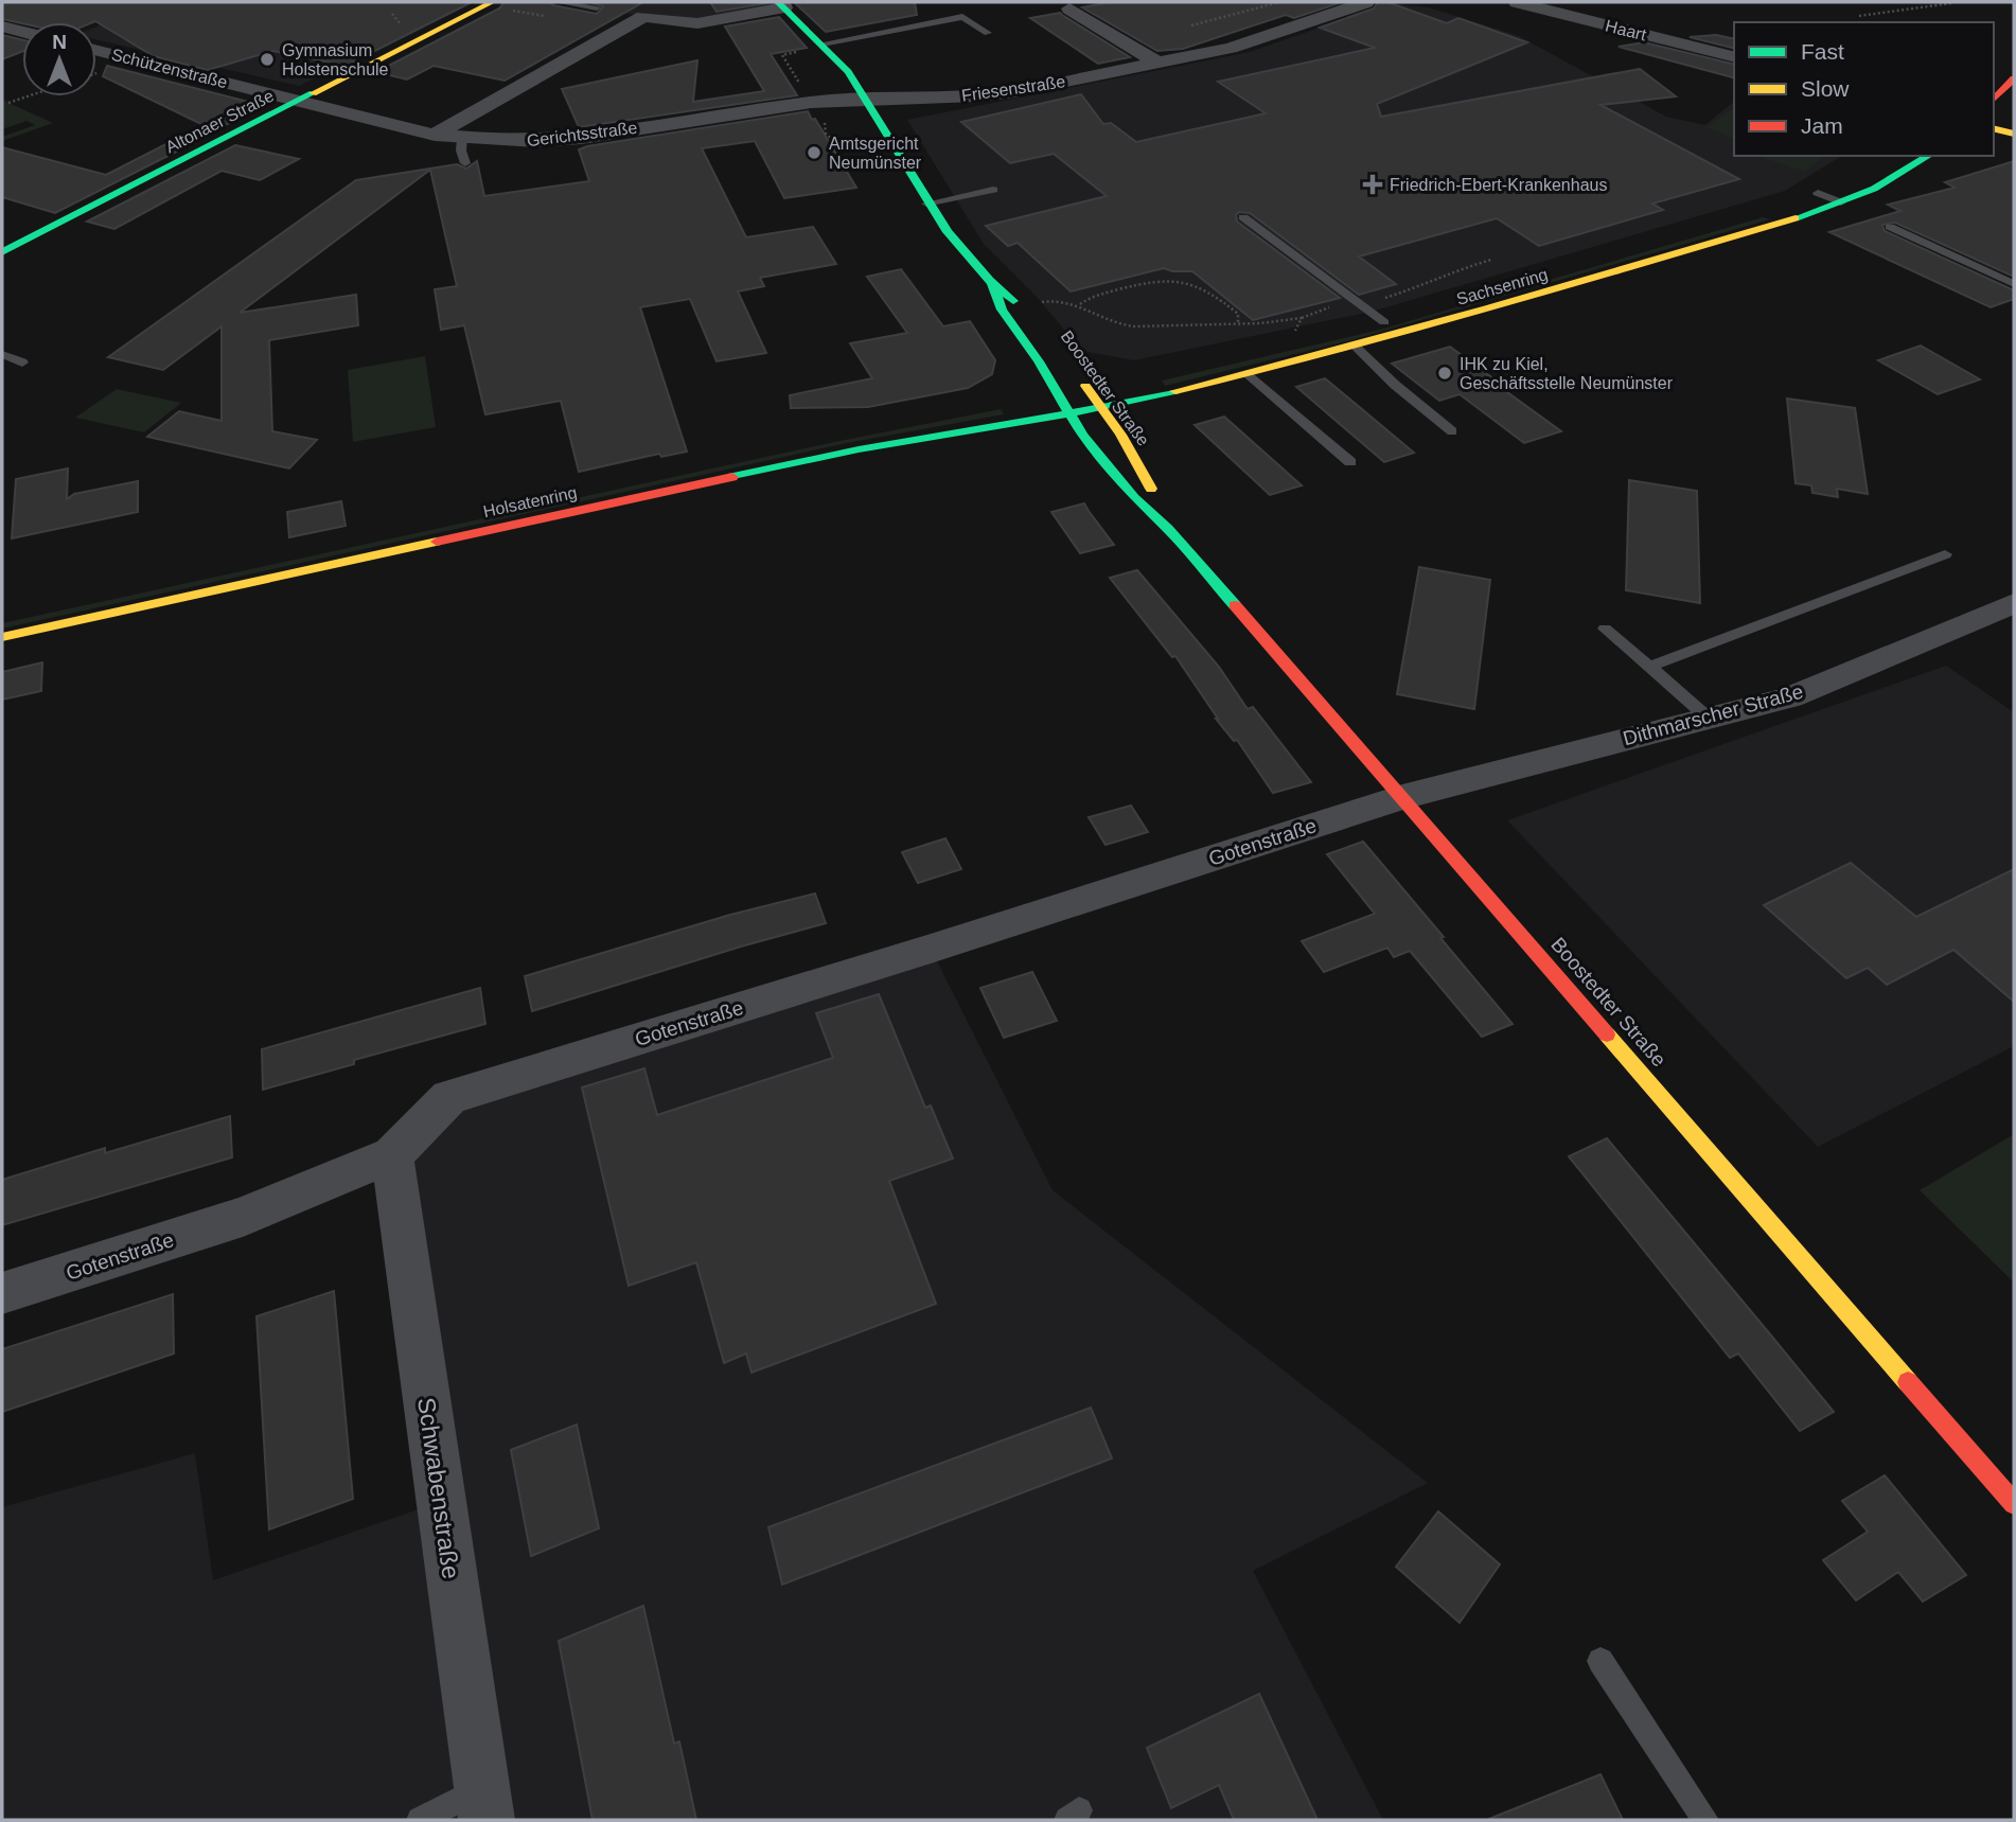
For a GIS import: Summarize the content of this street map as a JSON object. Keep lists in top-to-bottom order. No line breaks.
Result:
{"streets":{"main road":["Altonaer Straße","Sachsenring","Boostedter Straße","Holsatenring"],"street":["Haart","Schützenstraße","Friesenstraße","Gerichtsstraße","Dithmarscher Straße","Gotenstraße","Schwabenstraße"]},"crossings":[["Schützenstraße","Altonaer Straße"],["Schützenstraße","Gerichtsstraße"],["Friesenstraße","Gerichtsstraße"],["Friesenstraße","Boostedter Straße"],["Altonaer Straße","Gerichtsstraße"],["Gerichtsstraße","Boostedter Straße"],["Sachsenring","Boostedter Straße"],["Sachsenring","Holsatenring"],["Boostedter Straße","Holsatenring"],["Boostedter Straße","Dithmarscher Straße"],["Boostedter Straße","Gotenstraße"],["Dithmarscher Straße","Gotenstraße"],["Gotenstraße","Schwabenstraße"]],"places":{"other":["Gymnasium Holstenschule","Amtsgericht Neumünster","IHK zu Kiel, Geschäftsstelle Neumünster"],"health":["Friedrich-Ebert-Krankenhaus"]},"legend":["Fast","Slow","Jam"],"north":"top"}
